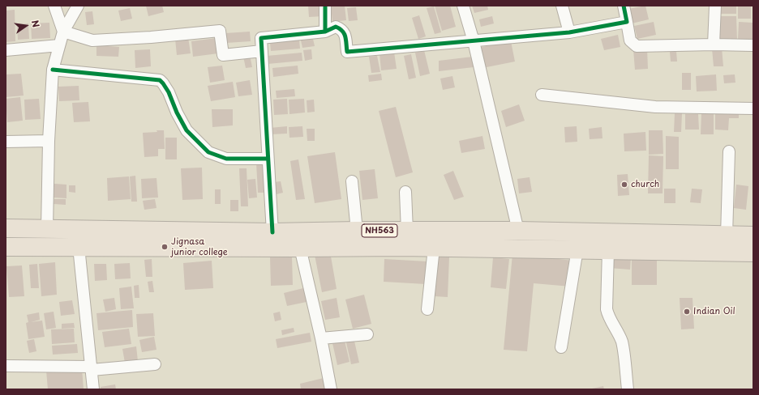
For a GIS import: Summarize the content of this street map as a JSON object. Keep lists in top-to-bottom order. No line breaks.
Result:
{"streets":{"highway":["NH563"]},"places":["church","Jignasa junior college","Indian Oil"],"north":"right"}
